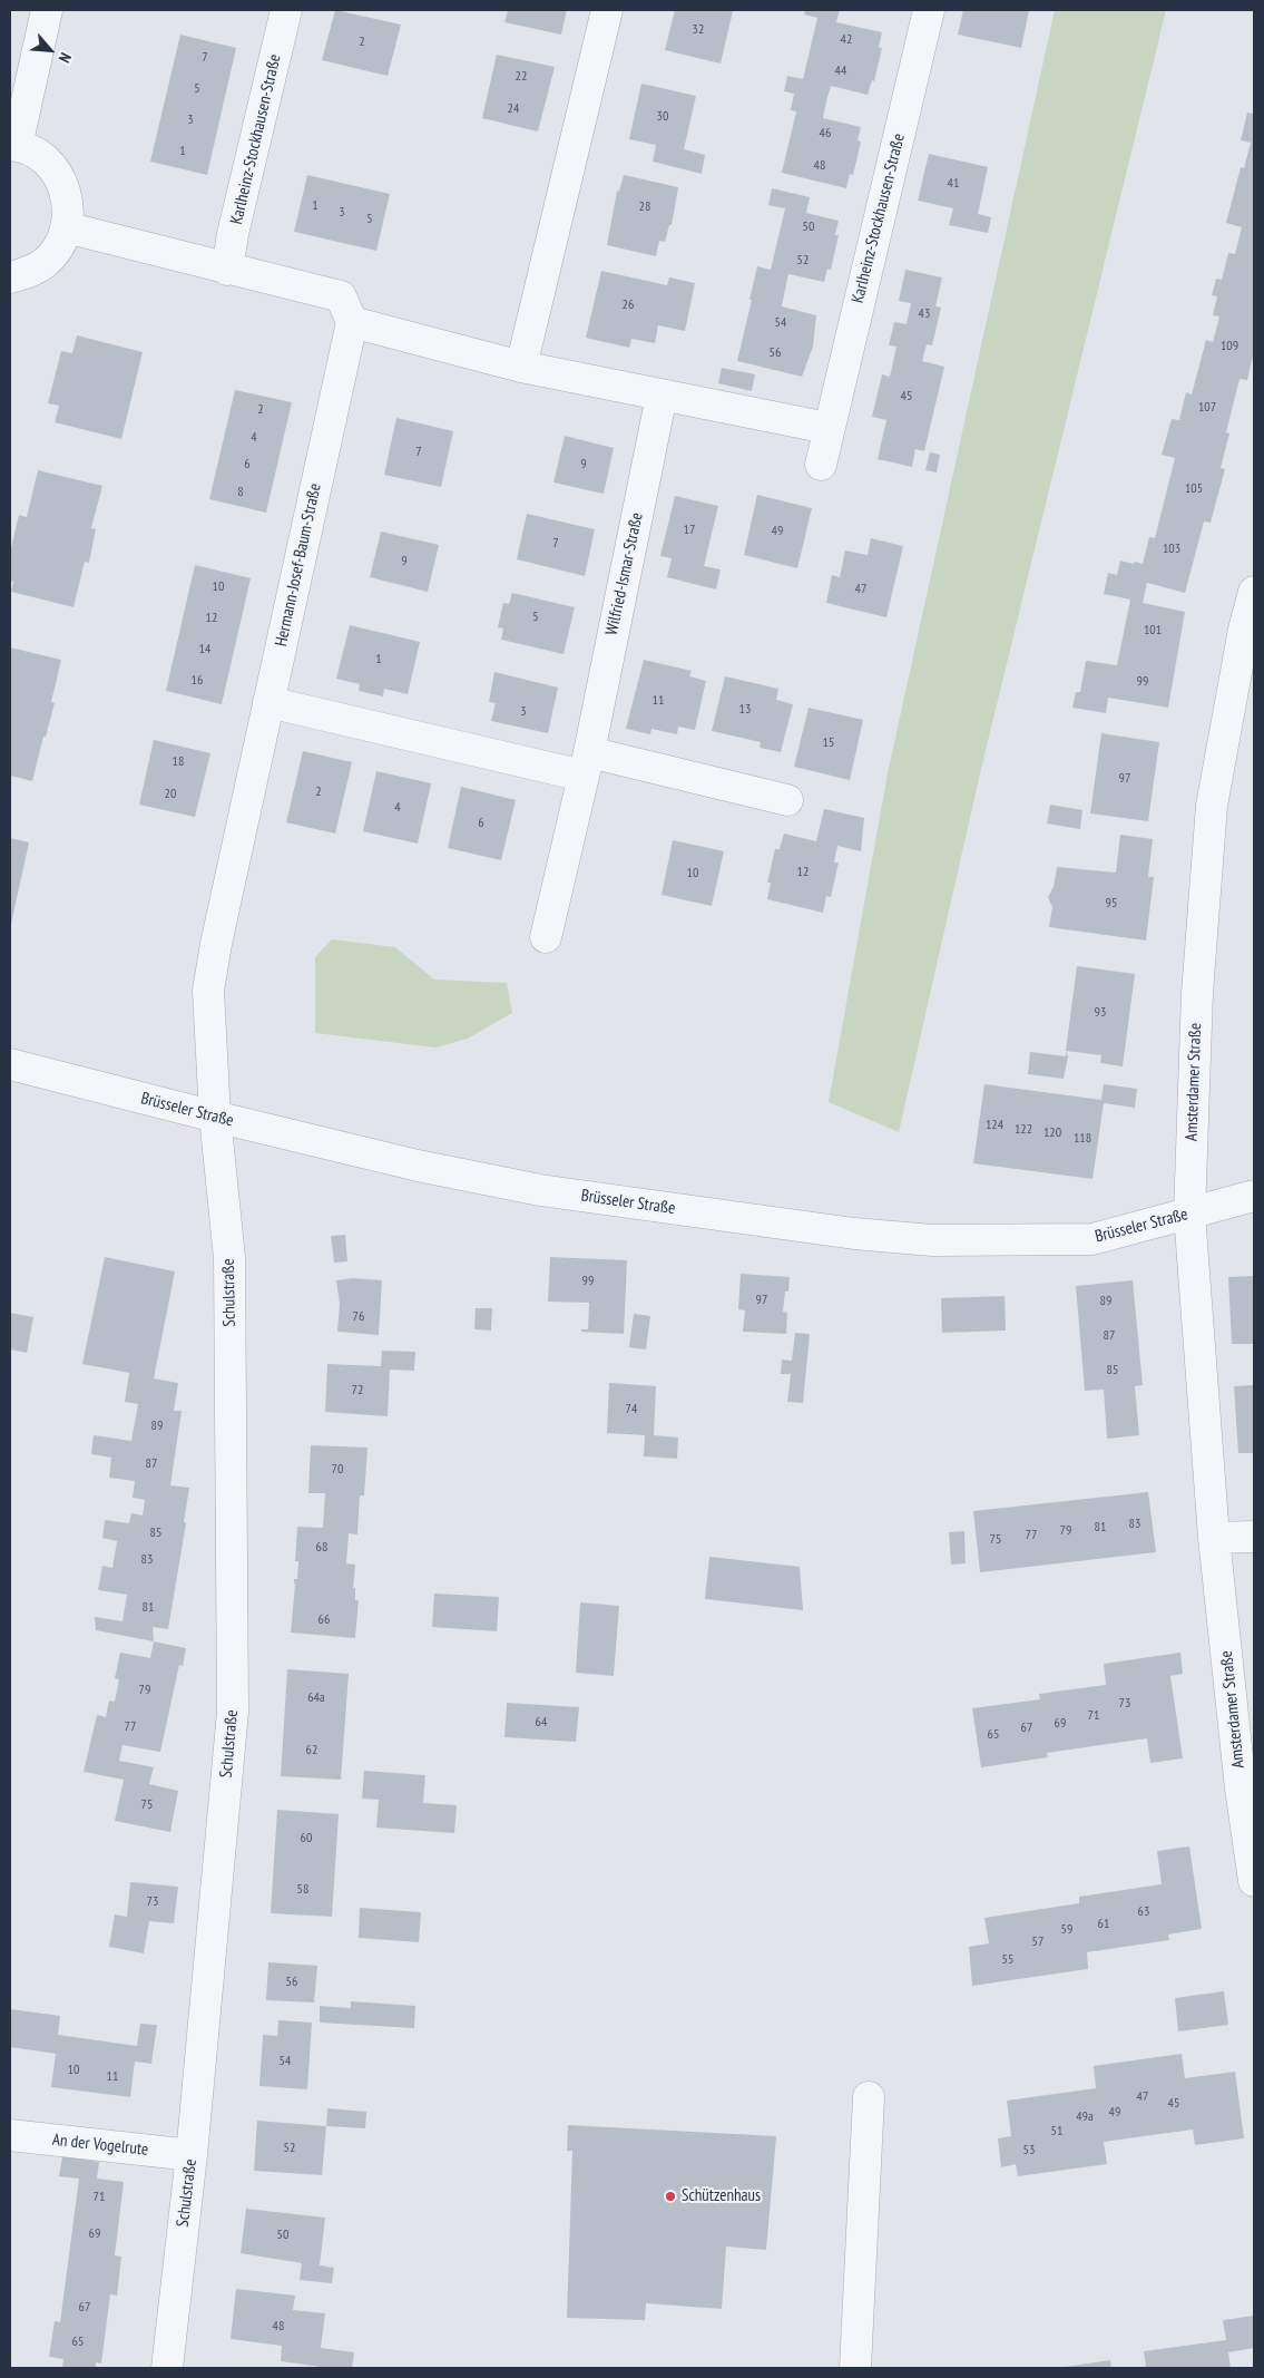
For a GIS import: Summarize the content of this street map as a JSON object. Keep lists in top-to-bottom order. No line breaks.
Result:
{"streets":{"street":["Karlheinz-Stockhausen-Straße","Hermann-Josef-Baum-Straße","Wilfried-Ismar-Straße","Amsterdamer Straße","Brüsseler Straße","Schulstraße","An der Vogelrute"]},"crossings":[["Hermann-Josef-Baum-Straße","Brüsseler Straße"],["Hermann-Josef-Baum-Straße","Schulstraße"],["Amsterdamer Straße","Brüsseler Straße"],["Brüsseler Straße","Schulstraße"],["Schulstraße","An der Vogelrute"]],"places":["Schützenhaus"],"house_numbers":["32","42","2","7","44","22","5","24","30","3","46","1","48","41","1","28","3","5","50","52","26","43","54","109","56","45","107","2","4","7","6","9","105","8","17","49","7","103","9","10","47","5","12","101","14","1","16","99","11","13","3","15","18","97","2","20","4","6","12","10","95","93","124","122","120","118","99","97","89","76","87","85","72","74","89","87","70","83","81","79","85","77","75","68","83","81","66","79","64a","73","71","64","69","77","67","65","62","75","60","58","73","63","61","59","57","55","56","54","10","11","47","45","49","49a","51","52","53","71","69","50","67","48","65"],"north":"bottom right"}
